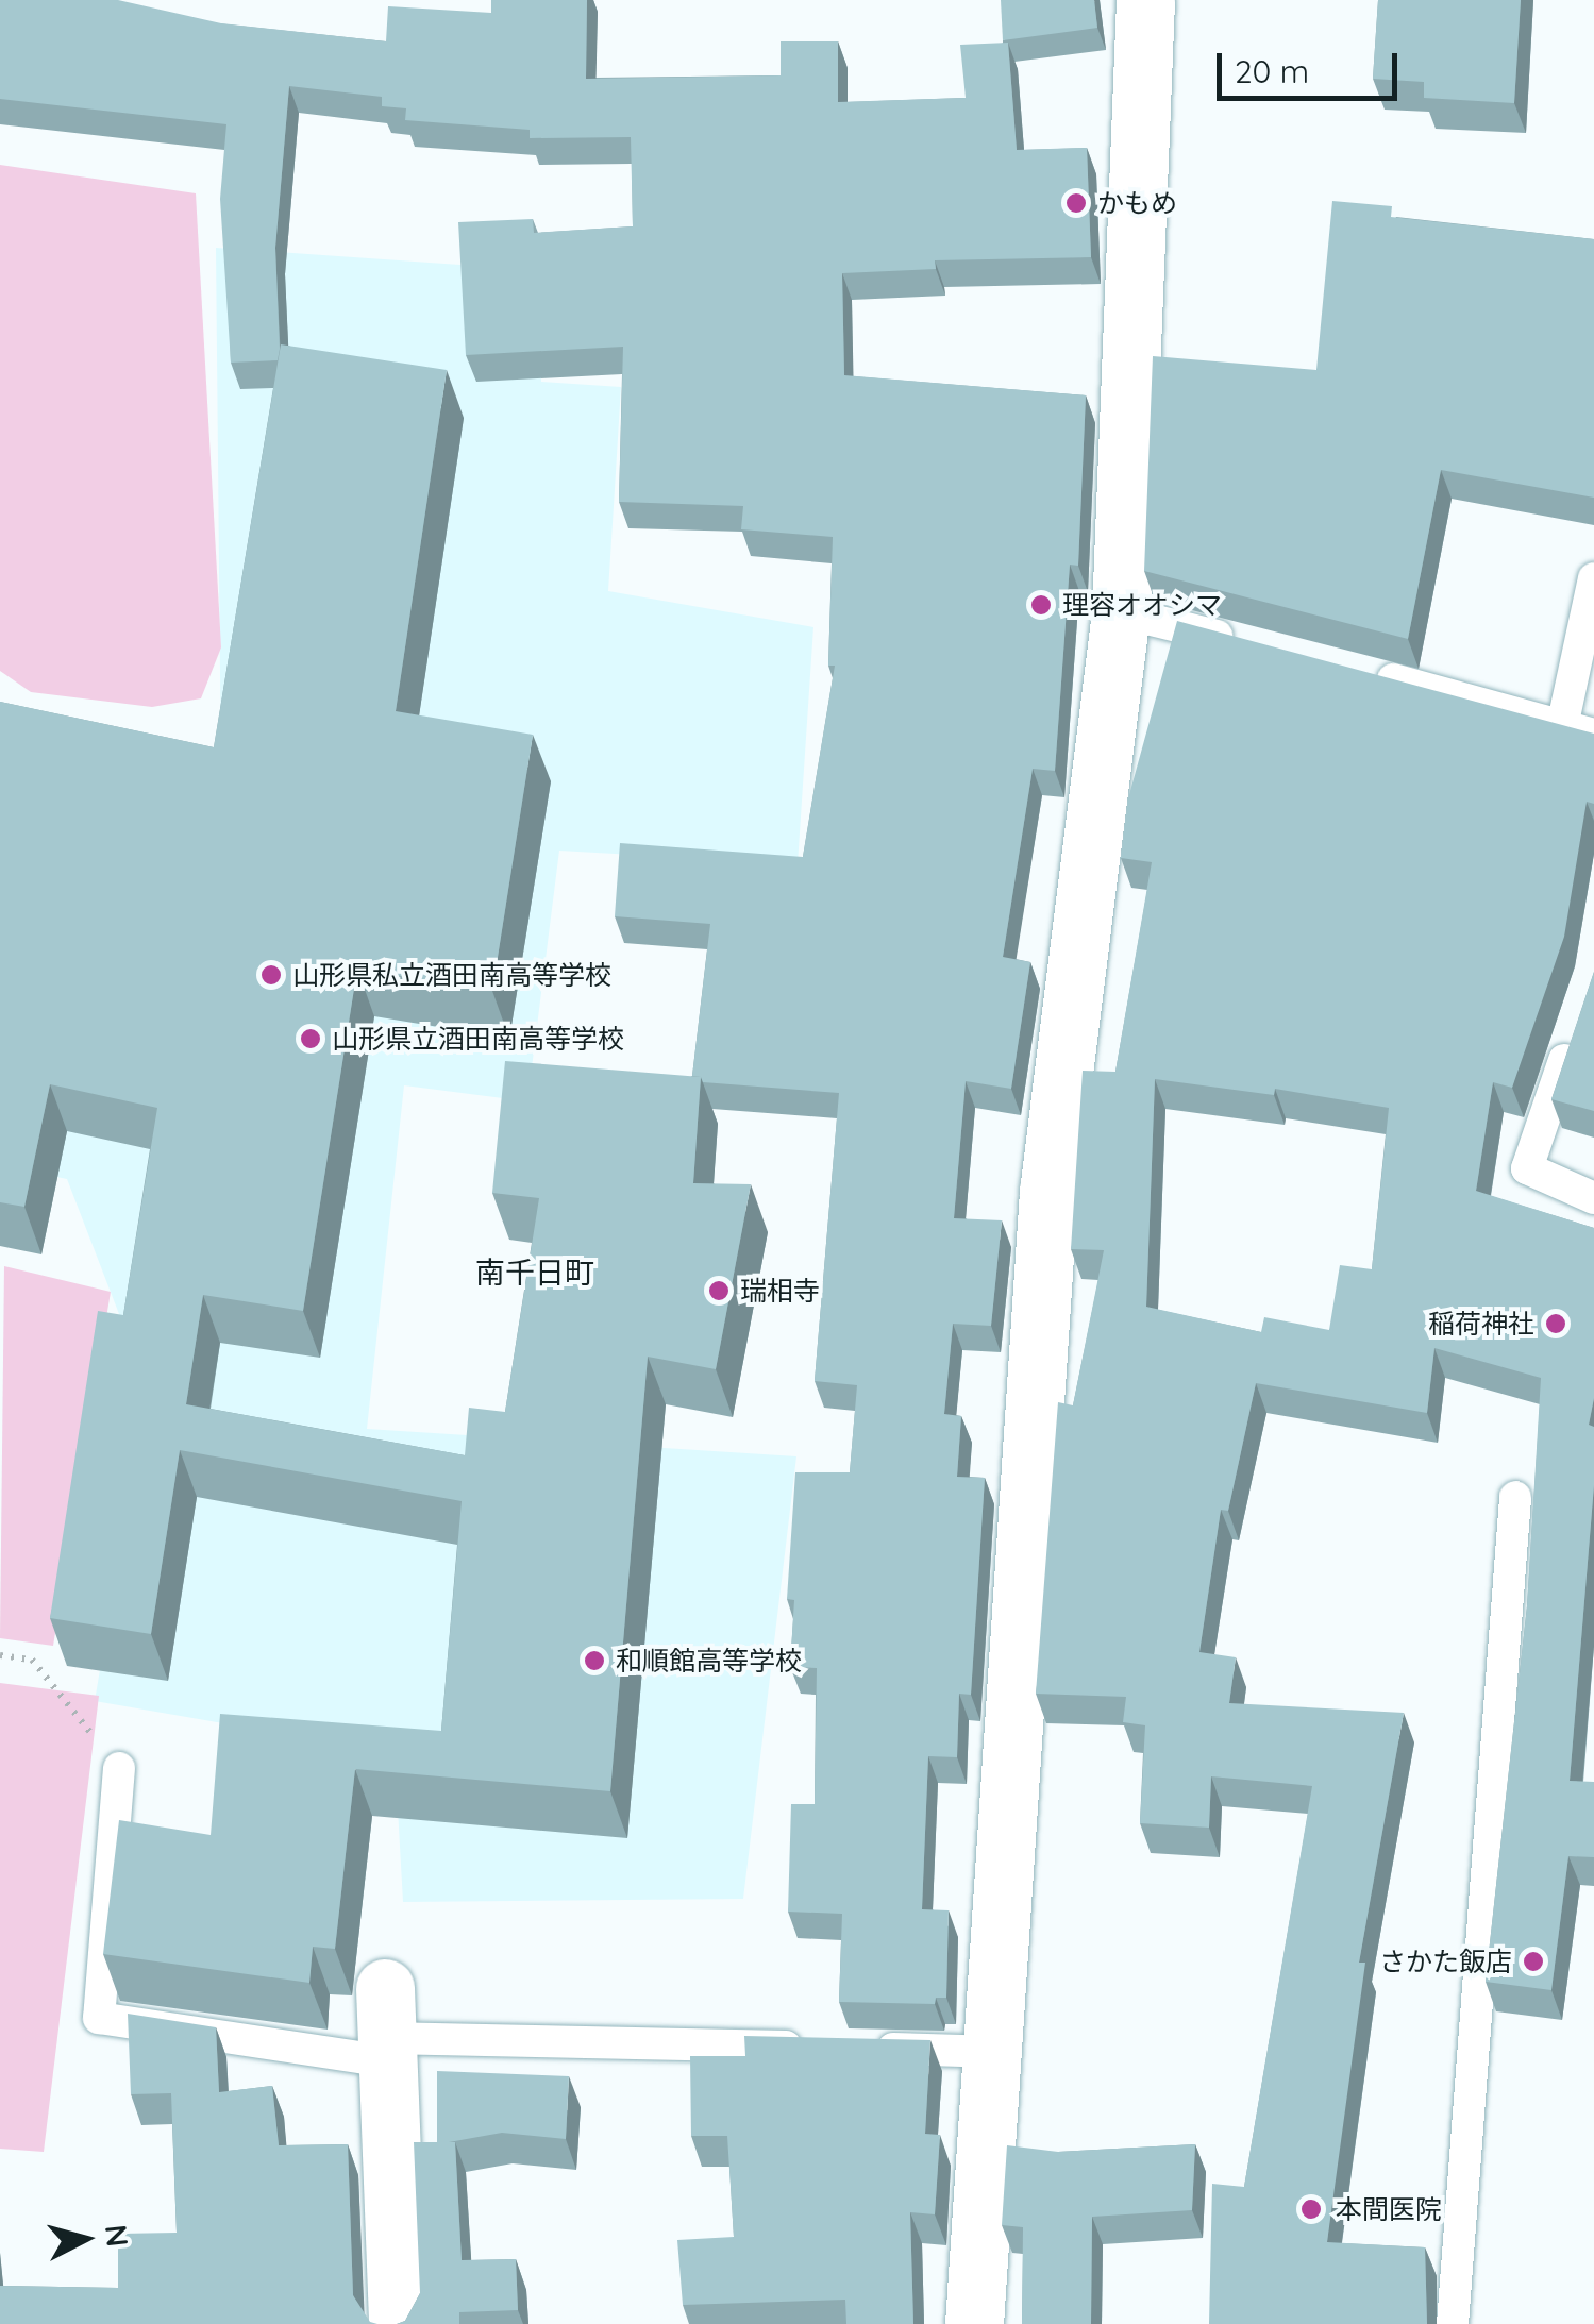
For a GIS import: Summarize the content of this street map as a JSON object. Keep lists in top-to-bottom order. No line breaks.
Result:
{"districts":["南千日町"],"places":["かもめ","理容オオシマ","山形県私立酒田南高等学校","山形県立酒田南高等学校","瑞相寺","稲荷神社","和順館高等学校","さかた飯店","本間医院"],"scale_bar":"20 m","north":"right"}
